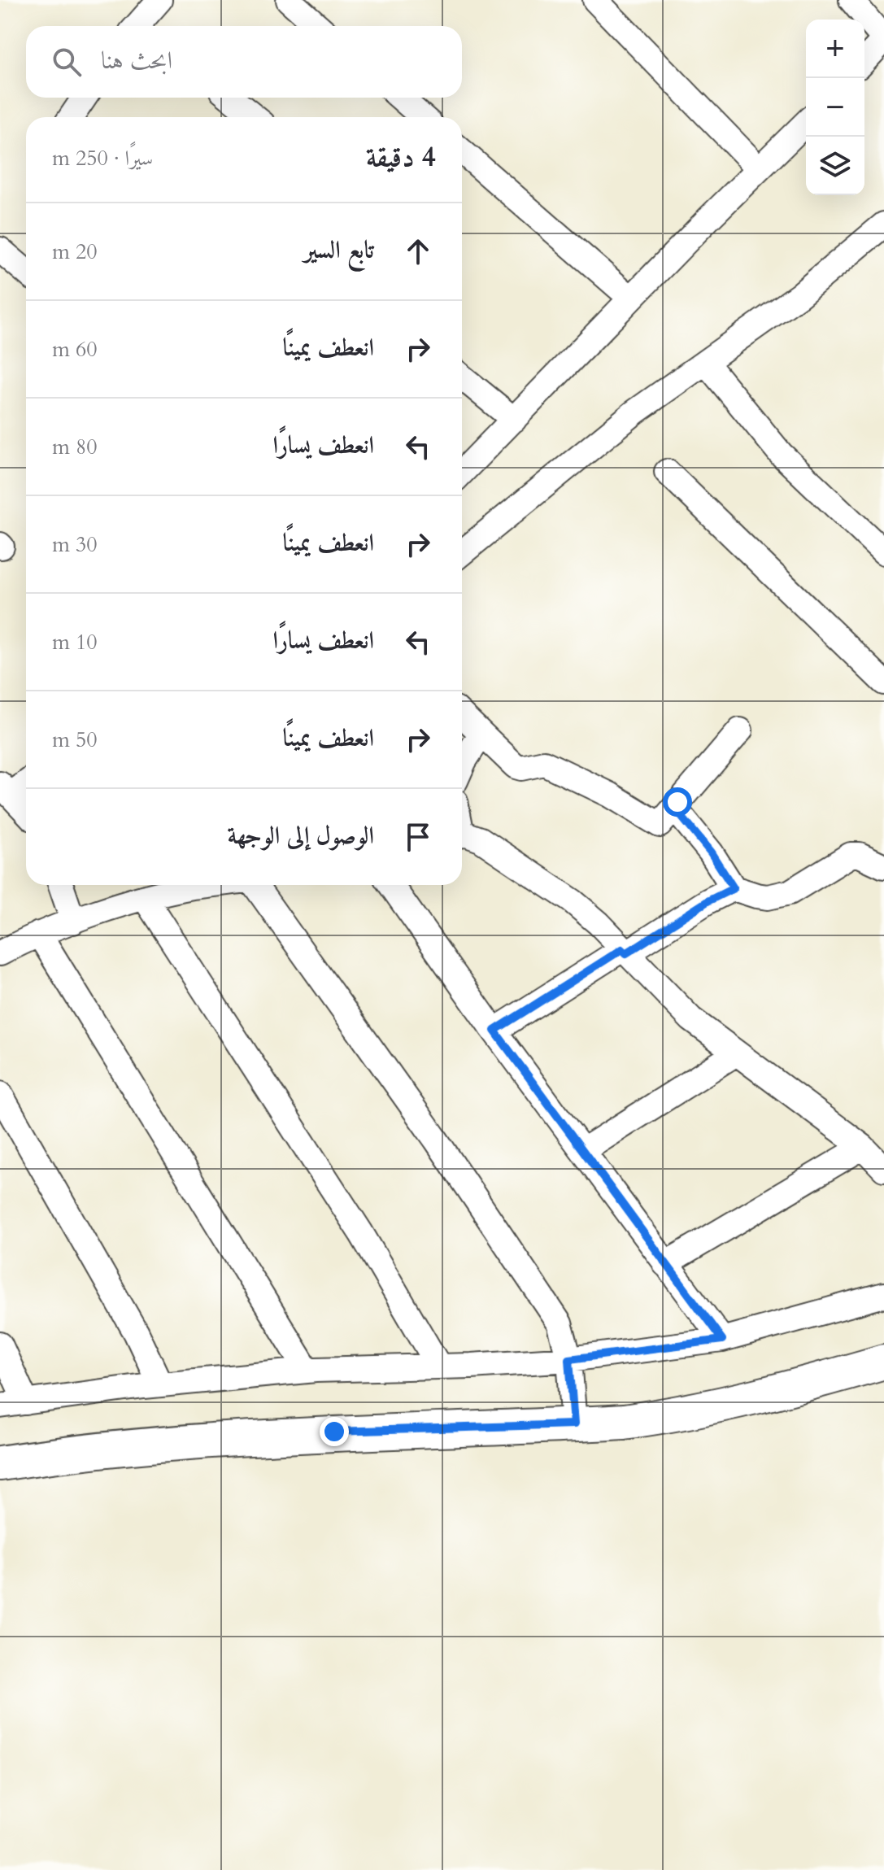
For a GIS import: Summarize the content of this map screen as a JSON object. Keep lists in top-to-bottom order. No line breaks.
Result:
{"page":{"map_buttons":["+","−"],"search":"ابحث هنا","heading":["4 دقيقة","سيرًا · 250 m"],"list":[["تابع السير","20 m"],["انعطف يمينًا","60 m"],["انعطف يسارًا","80 m"],["انعطف يمينًا","30 m"],["انعطف يسارًا","10 m"],["انعطف يمينًا","50 m"],"الوصول إلى الوجهة"]}}
